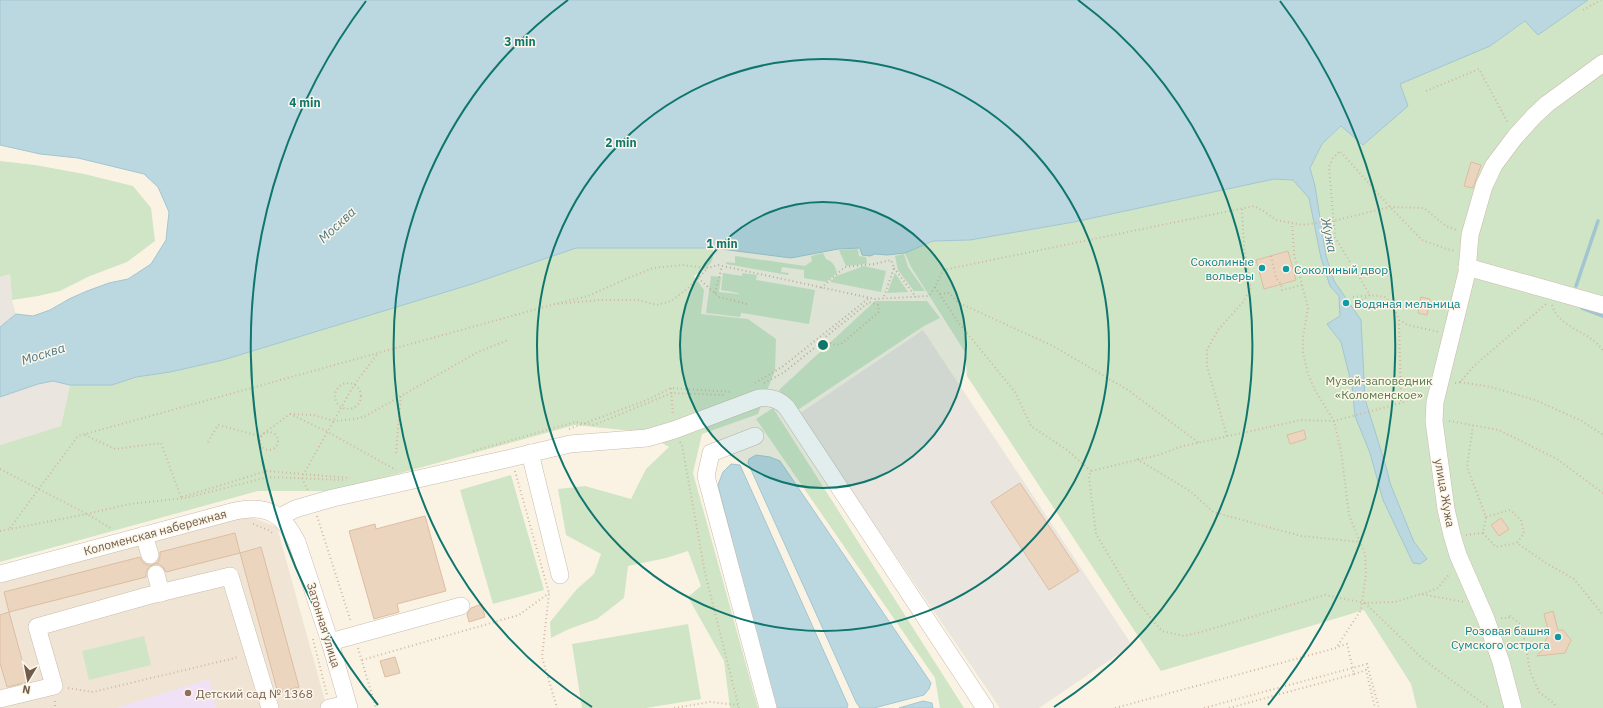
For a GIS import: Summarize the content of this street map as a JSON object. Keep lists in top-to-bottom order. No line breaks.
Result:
{"streets":{"street":["улица Жужа","Коломенская набережная","Затонная улица"]},"crossings":[["Коломенская набережная","Затонная улица"]],"water":["Москва","Жужа"],"parks":["Музей-заповедник «Коломенское»"],"places":["Соколиные вольеры","Соколиный двор","Водяная мельница","Розовая башня Сумского острога","Детский сад № 1368"],"north":"bottom","rings":["3 min","4 min","2 min","1 min"]}
